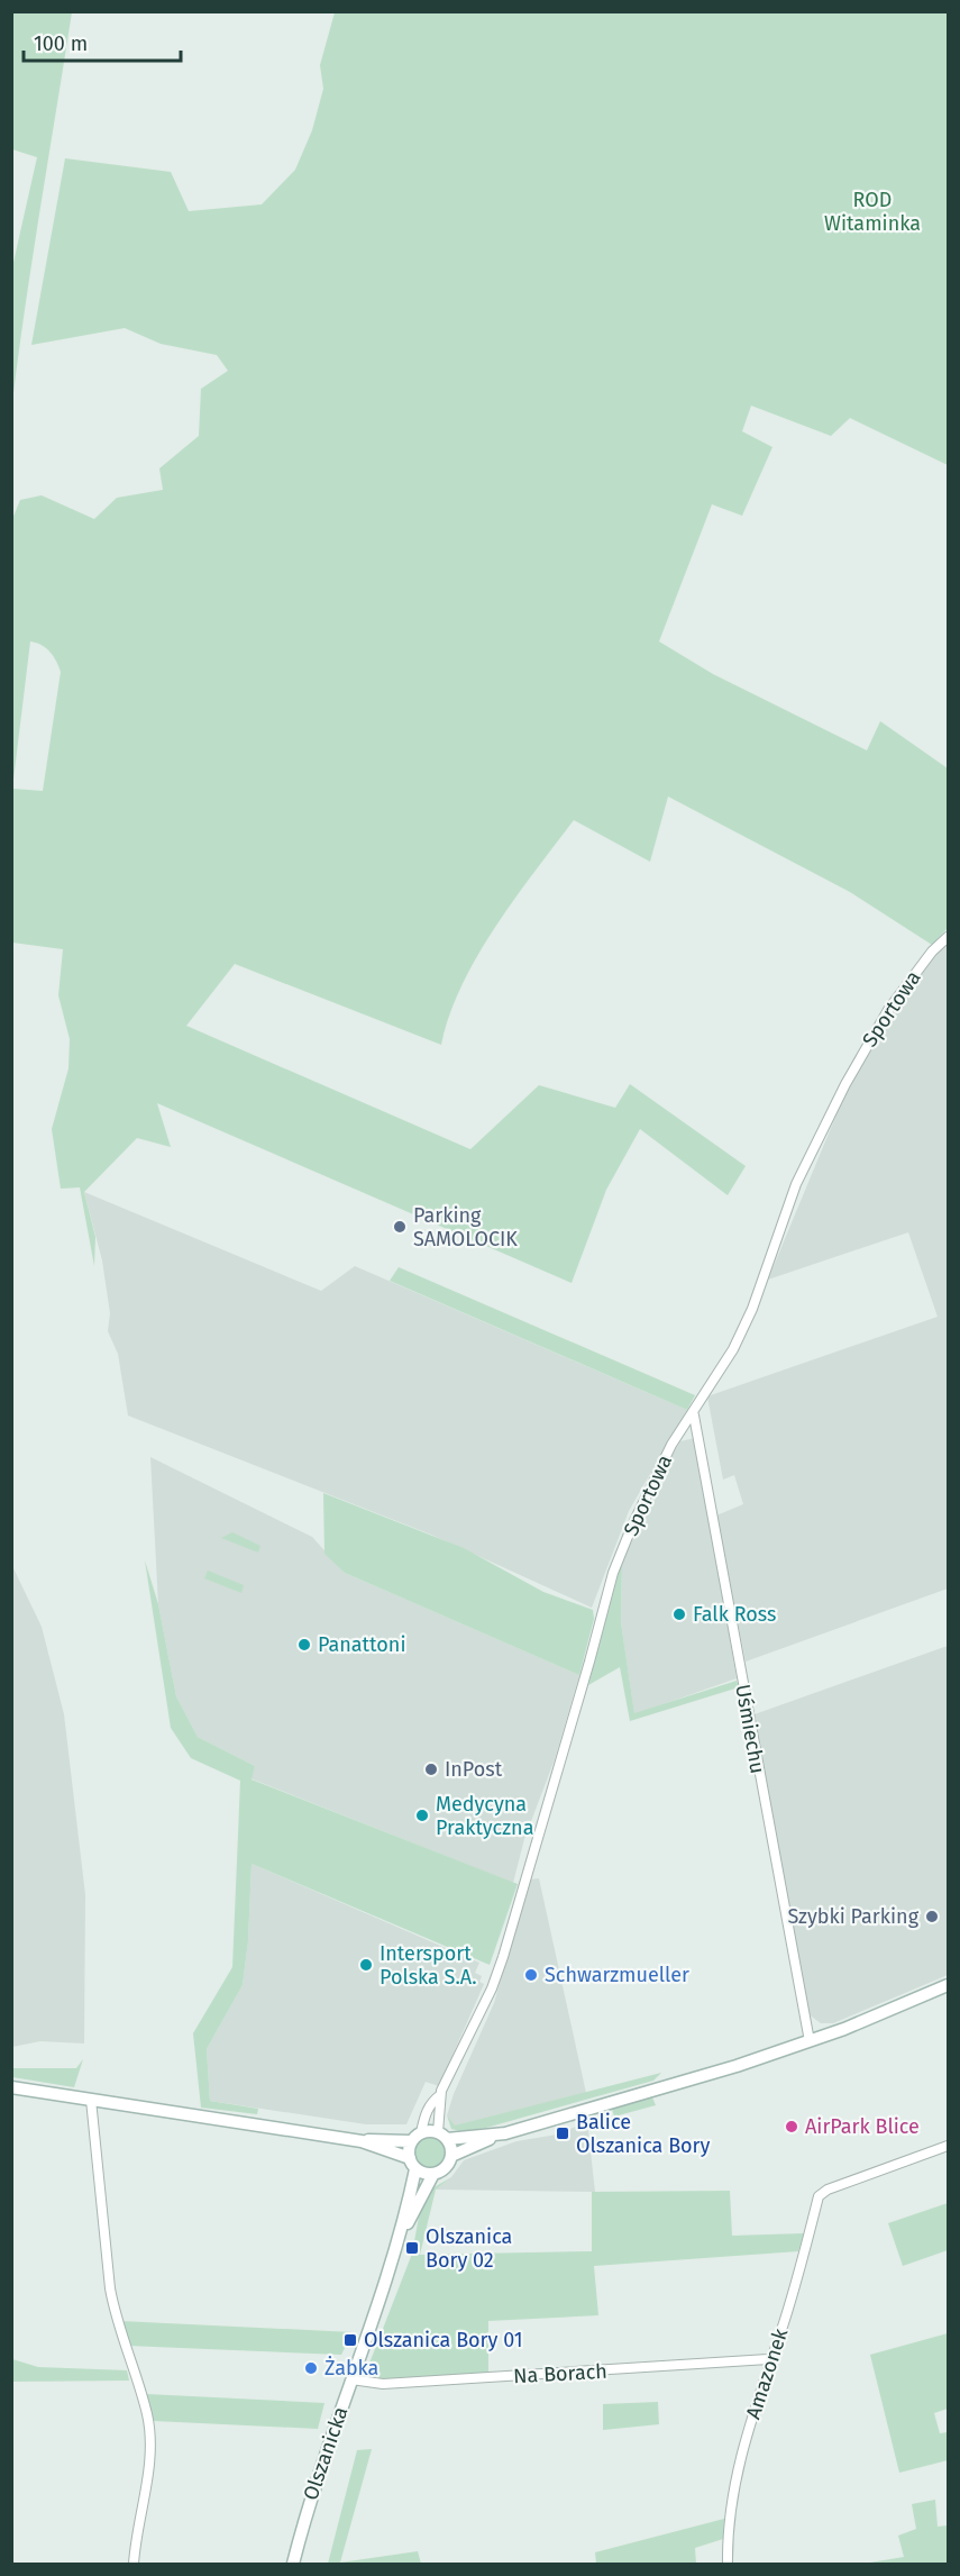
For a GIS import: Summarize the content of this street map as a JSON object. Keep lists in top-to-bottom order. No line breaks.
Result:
{"streets":{"main road":["Olszanicka"],"street":["Sportowa","Uśmiechu","Na Borach","Amazonek"]},"crossings":[["Sportowa","Uśmiechu"],["Sportowa","Olszanicka"],["Na Borach","Amazonek"],["Na Borach","Olszanicka"]],"parks":["ROD Witaminka"],"places":{"other":["Parking SAMOLOCIK","Falk Ross","Panattoni","InPost","Medycyna Praktyczna","Szybki Parking","Intersport Polska S.A.","Schwarzmueller","AirPark Blice","Żabka"],"transit":["Balice Olszanica Bory","Olszanica Bory 02","Olszanica Bory 01"]},"scale_bar":"100 m"}
